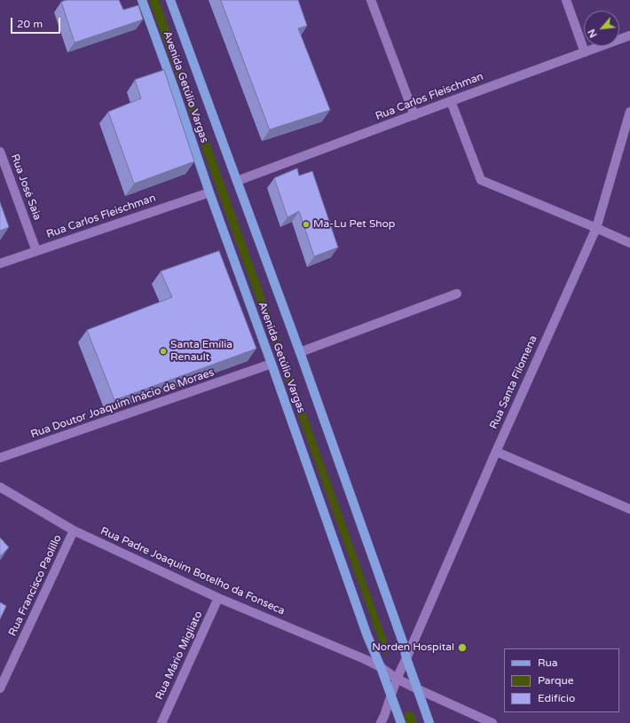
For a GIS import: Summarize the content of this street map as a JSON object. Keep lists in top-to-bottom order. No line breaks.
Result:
{"streets":{"main road":["Avenida Getúlio Vargas"],"street":["Rua Carlos Fleischman","Rua José Saia","Rua Santa Filomena","Rua Doutor Joaquim Inácio de Moraes","Rua Padre Joaquim Botelho da Fonseca","Rua Francisco Paolillo","Rua Mário Migliato"]},"crossings":[["Avenida Getúlio Vargas","Rua Carlos Fleischman"],["Avenida Getúlio Vargas","Rua Santa Filomena"],["Avenida Getúlio Vargas","Rua Doutor Joaquim Inácio de Moraes"],["Avenida Getúlio Vargas","Rua Padre Joaquim Botelho da Fonseca"],["Rua Carlos Fleischman","Rua José Saia"],["Rua Santa Filomena","Rua Padre Joaquim Botelho da Fonseca"],["Rua Padre Joaquim Botelho da Fonseca","Rua Francisco Paolillo"],["Rua Padre Joaquim Botelho da Fonseca","Rua Mário Migliato"]],"places":["Ma-Lu Pet Shop","Santa Emília Renault","Norden Hospital"],"legend":["Rua","Parque","Edifício"],"scale_bar":"20 m","north":"bottom left"}
